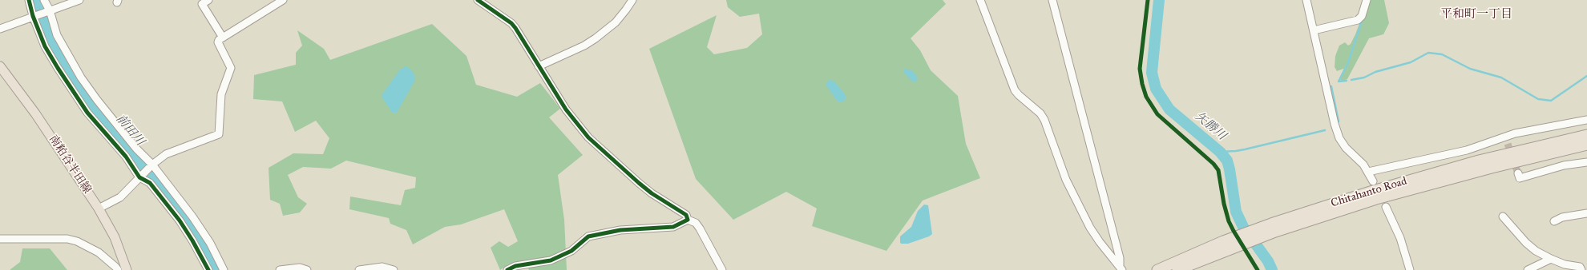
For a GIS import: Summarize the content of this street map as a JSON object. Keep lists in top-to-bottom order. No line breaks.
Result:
{"streets":{"highway":["Chitahanto Road"],"main road":["南粕谷半田線"]},"districts":["平和町一丁目"],"water":["矢勝川","前田川"]}
